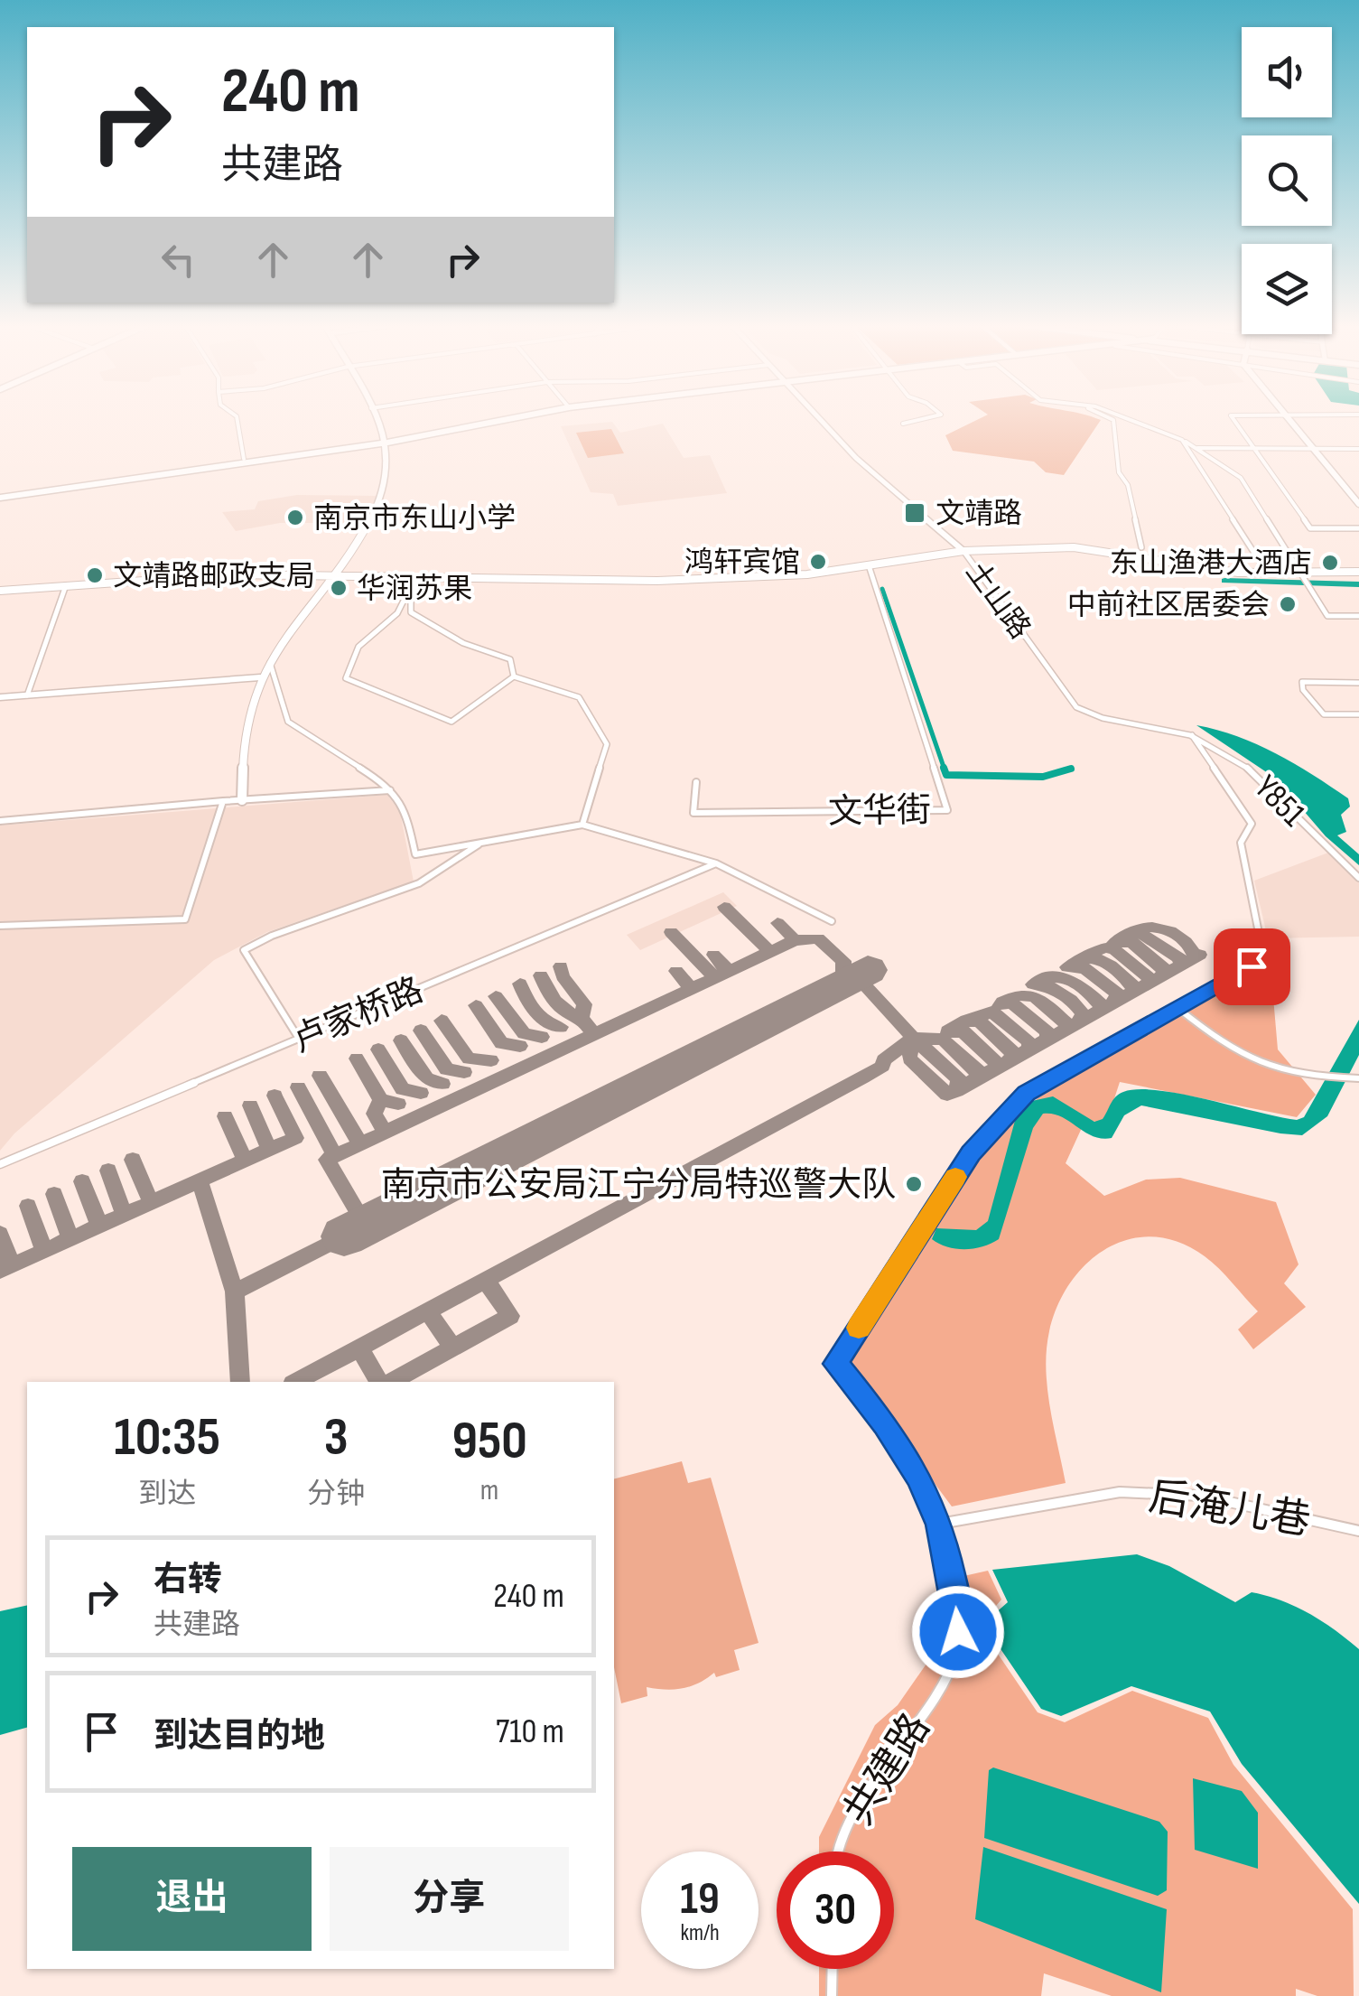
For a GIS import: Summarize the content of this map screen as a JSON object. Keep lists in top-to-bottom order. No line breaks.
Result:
{"streets":{"street":["土山路","Y851","文华街","卢家桥路","后淹儿巷","共建路"]},"crossings":[["土山路","Y851"],["土山路","共建路"],["Y851","共建路"],["后淹儿巷","共建路"]],"places":{"transit":["文靖路"],"other":["南京市东山小学","鸿轩宾馆","东山渔港大酒店","文靖路邮政支局","华润苏果","中前社区居委会","南京市公安局江宁分局特巡警大队"]},"page":{"turn":["240 m","共建路"],"eta":["10:35","到达","3","分钟","950","m"],"list":[{"name":"右转","note":"共建路","value":"240 m"},{"name":"到达目的地","value":"710 m"}],"buttons":["退出","分享"],"speed":"19 km/h","limit":"30"}}
